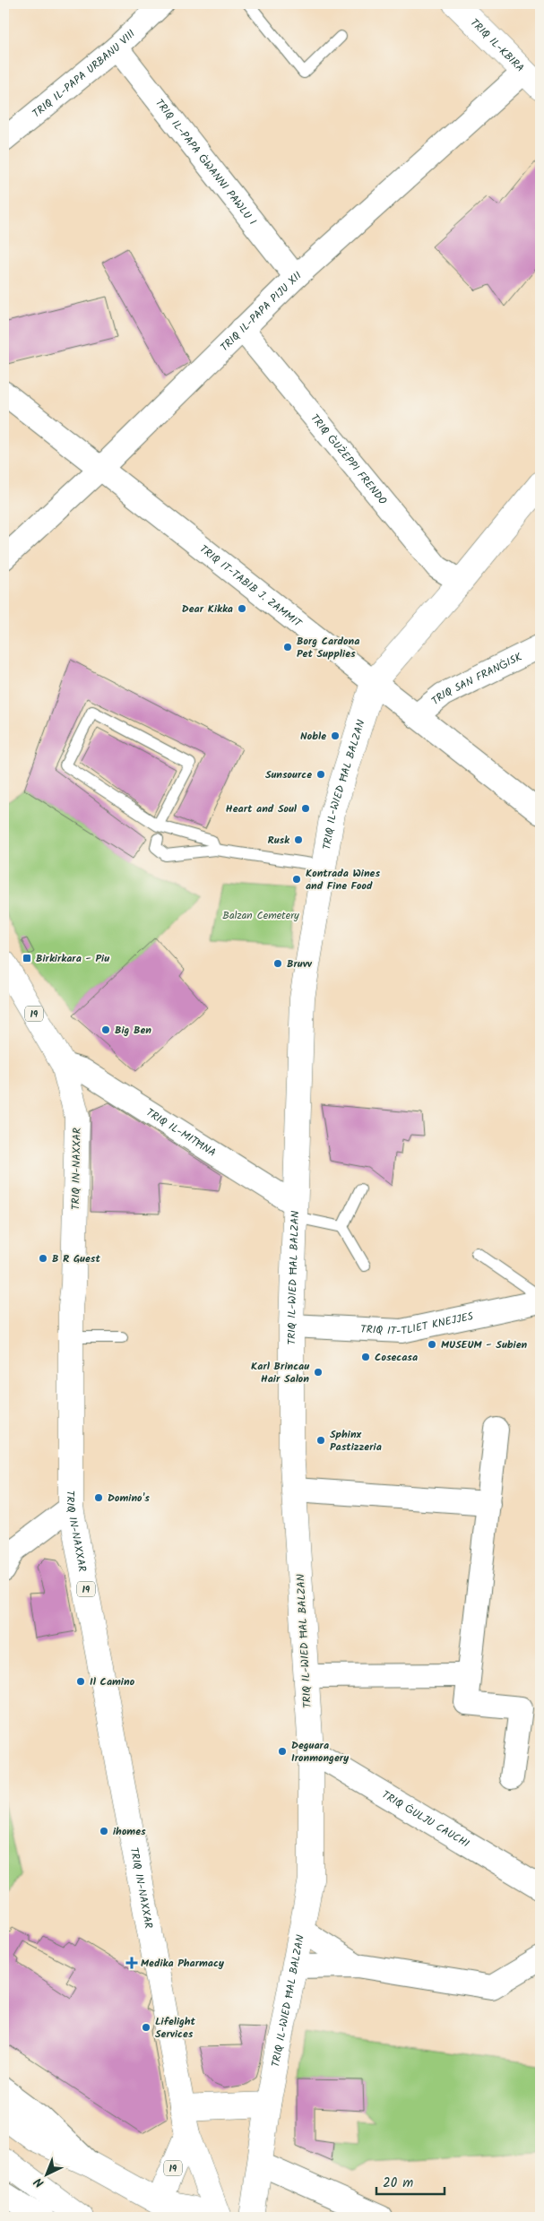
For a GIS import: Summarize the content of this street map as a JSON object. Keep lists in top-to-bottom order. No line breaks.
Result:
{"streets":{"main road":["TRIQ IL-KBIRA","TRIQ IL-WIED ĦAL BALZAN","19","TRIQ IN-NAXXAR"],"street":["TRIQ IL-PAPA URBANU VIII","TRIQ IL-PAPA ĠWANNI PAWLU I","TRIQ IL-PAPA PIJU XII","TRIQ ĠUŻEPPI FRENDO","TRIQ IT-TABIB J. ZAMMIT","TRIQ SAN FRANĠISK","TRIQ IL-MITĦNA","TRIQ IT-TLIET KNEJJES","TRIQ ĠULJU CAUCHI"]},"crossings":[["TRIQ IL-KBIRA","TRIQ IL-PAPA PIJU XII"],["TRIQ IL-PAPA URBANU VIII","TRIQ IL-PAPA ĠWANNI PAWLU I"],["TRIQ IL-PAPA ĠWANNI PAWLU I","TRIQ IL-PAPA PIJU XII"],["TRIQ IL-PAPA PIJU XII","TRIQ ĠUŻEPPI FRENDO"],["TRIQ IL-PAPA PIJU XII","TRIQ IT-TABIB J. ZAMMIT"],["TRIQ ĠUŻEPPI FRENDO","TRIQ IL-WIED ĦAL BALZAN"],["TRIQ IT-TABIB J. ZAMMIT","TRIQ SAN FRANĠISK"],["TRIQ IT-TABIB J. ZAMMIT","TRIQ IL-WIED ĦAL BALZAN"],["TRIQ IL-WIED ĦAL BALZAN","TRIQ IL-MITĦNA"],["TRIQ IL-WIED ĦAL BALZAN","TRIQ IT-TLIET KNEJJES"],["TRIQ IL-WIED ĦAL BALZAN","TRIQ ĠULJU CAUCHI"],["19","TRIQ IN-NAXXAR"],["TRIQ IL-MITĦNA","TRIQ IN-NAXXAR"]],"parks":["Balzan Cemetery"],"places":{"other":["Dear Kikka","Borg Cardona Pet Supplies","Noble","Sunsource","Heart and Soul","Rusk","Kontrada Wines and Fine Food","Bruvv","Big Ben","B R Guest","MUSEUM - Subien","Cosecasa","Karl Brincau Hair Salon","Sphinx Pastizzeria","Domino's","Il Camino","Deguara Ironmongery","ihomes","Lifelight Services"],"transit":["Birkirkara - Piu"],"health":["Medika Pharmacy"]},"scale_bar":"20 m","north":"bottom left"}
